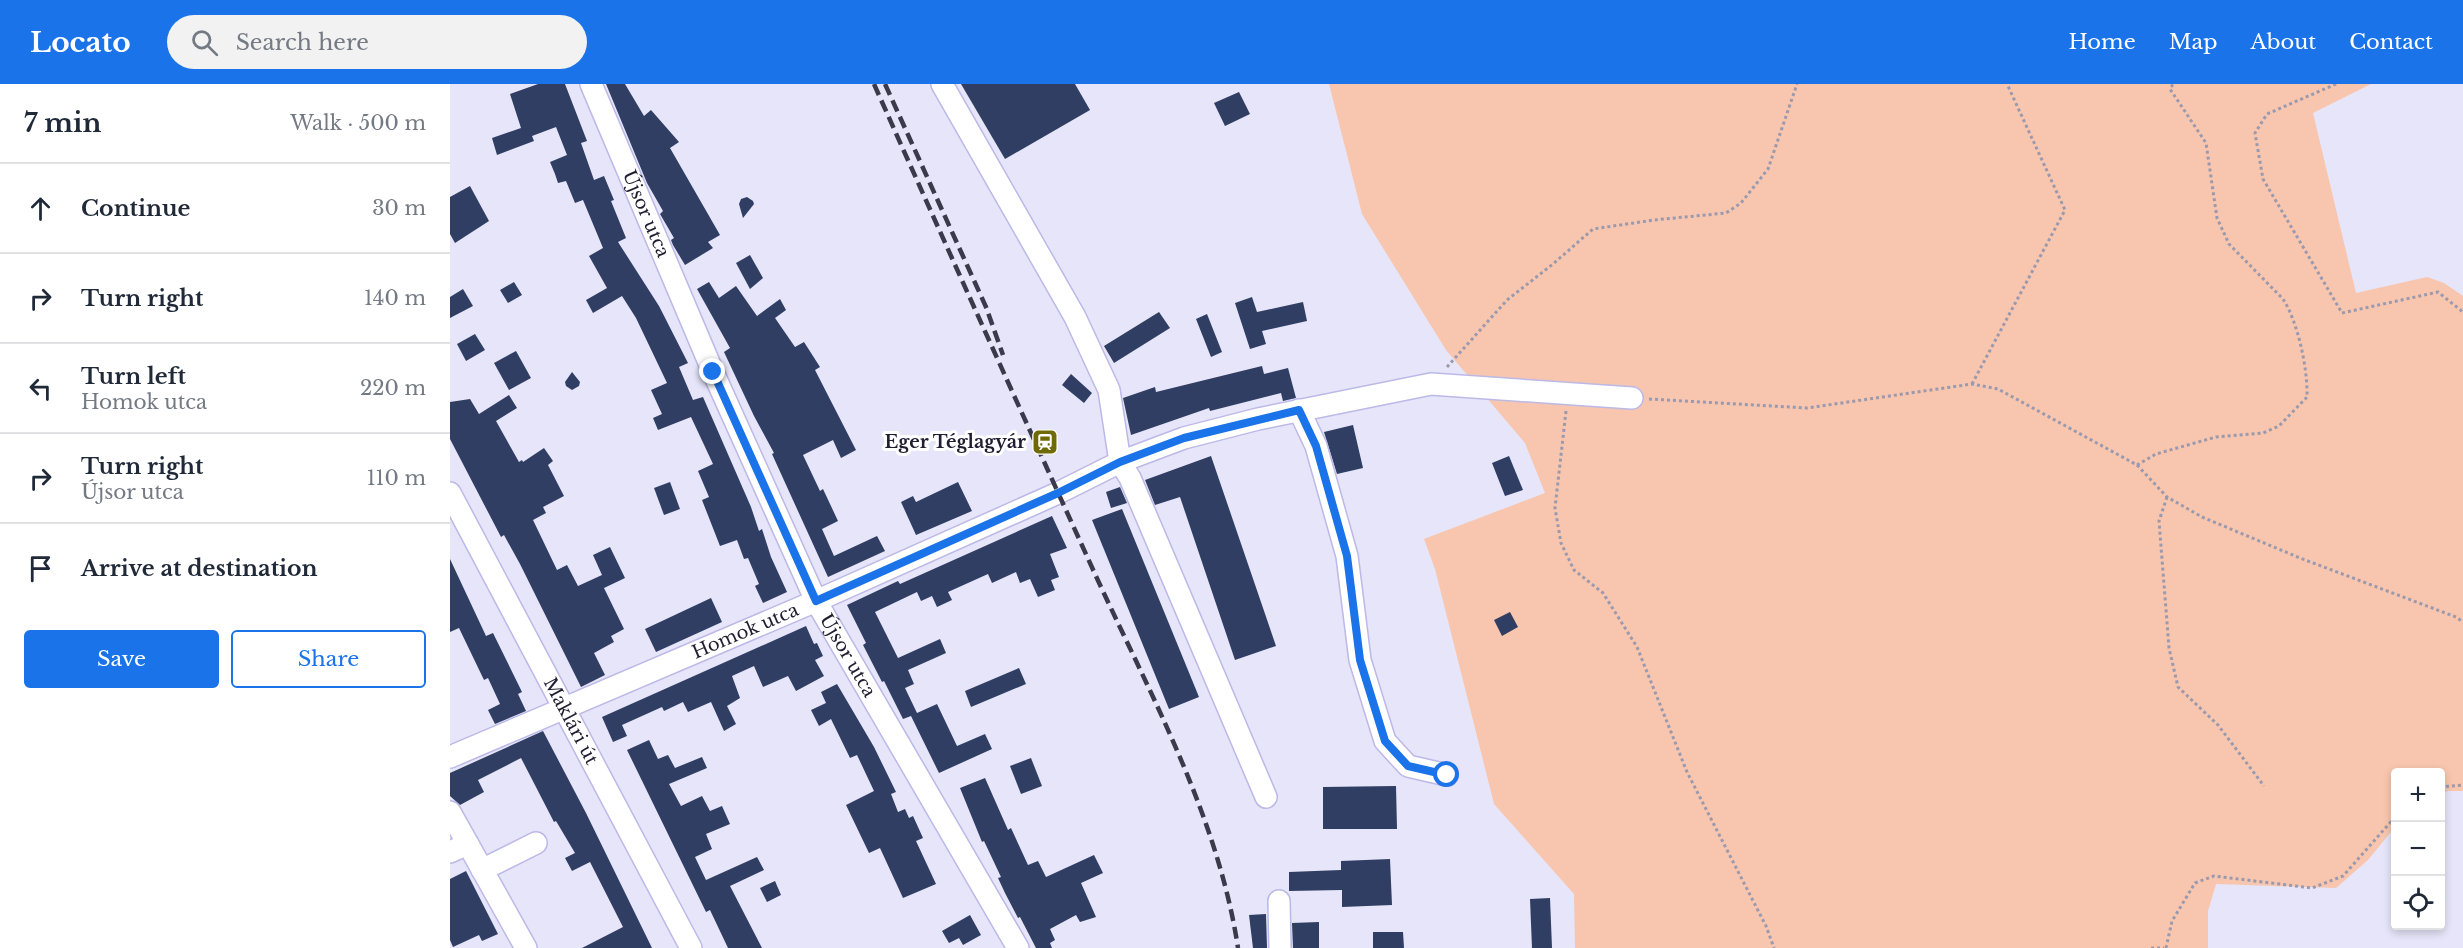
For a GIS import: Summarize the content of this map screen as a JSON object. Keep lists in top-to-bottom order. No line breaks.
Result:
{"streets":{"street":["Újsor utca","Homok utca","Maklári út"]},"crossings":[["Újsor utca","Homok utca"],["Homok utca","Maklári út"]],"places":{"station":["Eger Téglagyár"]},"page":{"header":"Locato","search":"Search here","nav":["Home","Map","About","Contact"],"heading":["7 min","Walk · 500 m"],"list":[["Continue","30 m"],["Turn right","140 m"],["Turn left","Homok utca","220 m"],["Turn right","Újsor utca","110 m"],"Arrive at destination"],"buttons":["Save","Share"],"map_buttons":["+","−"]}}
